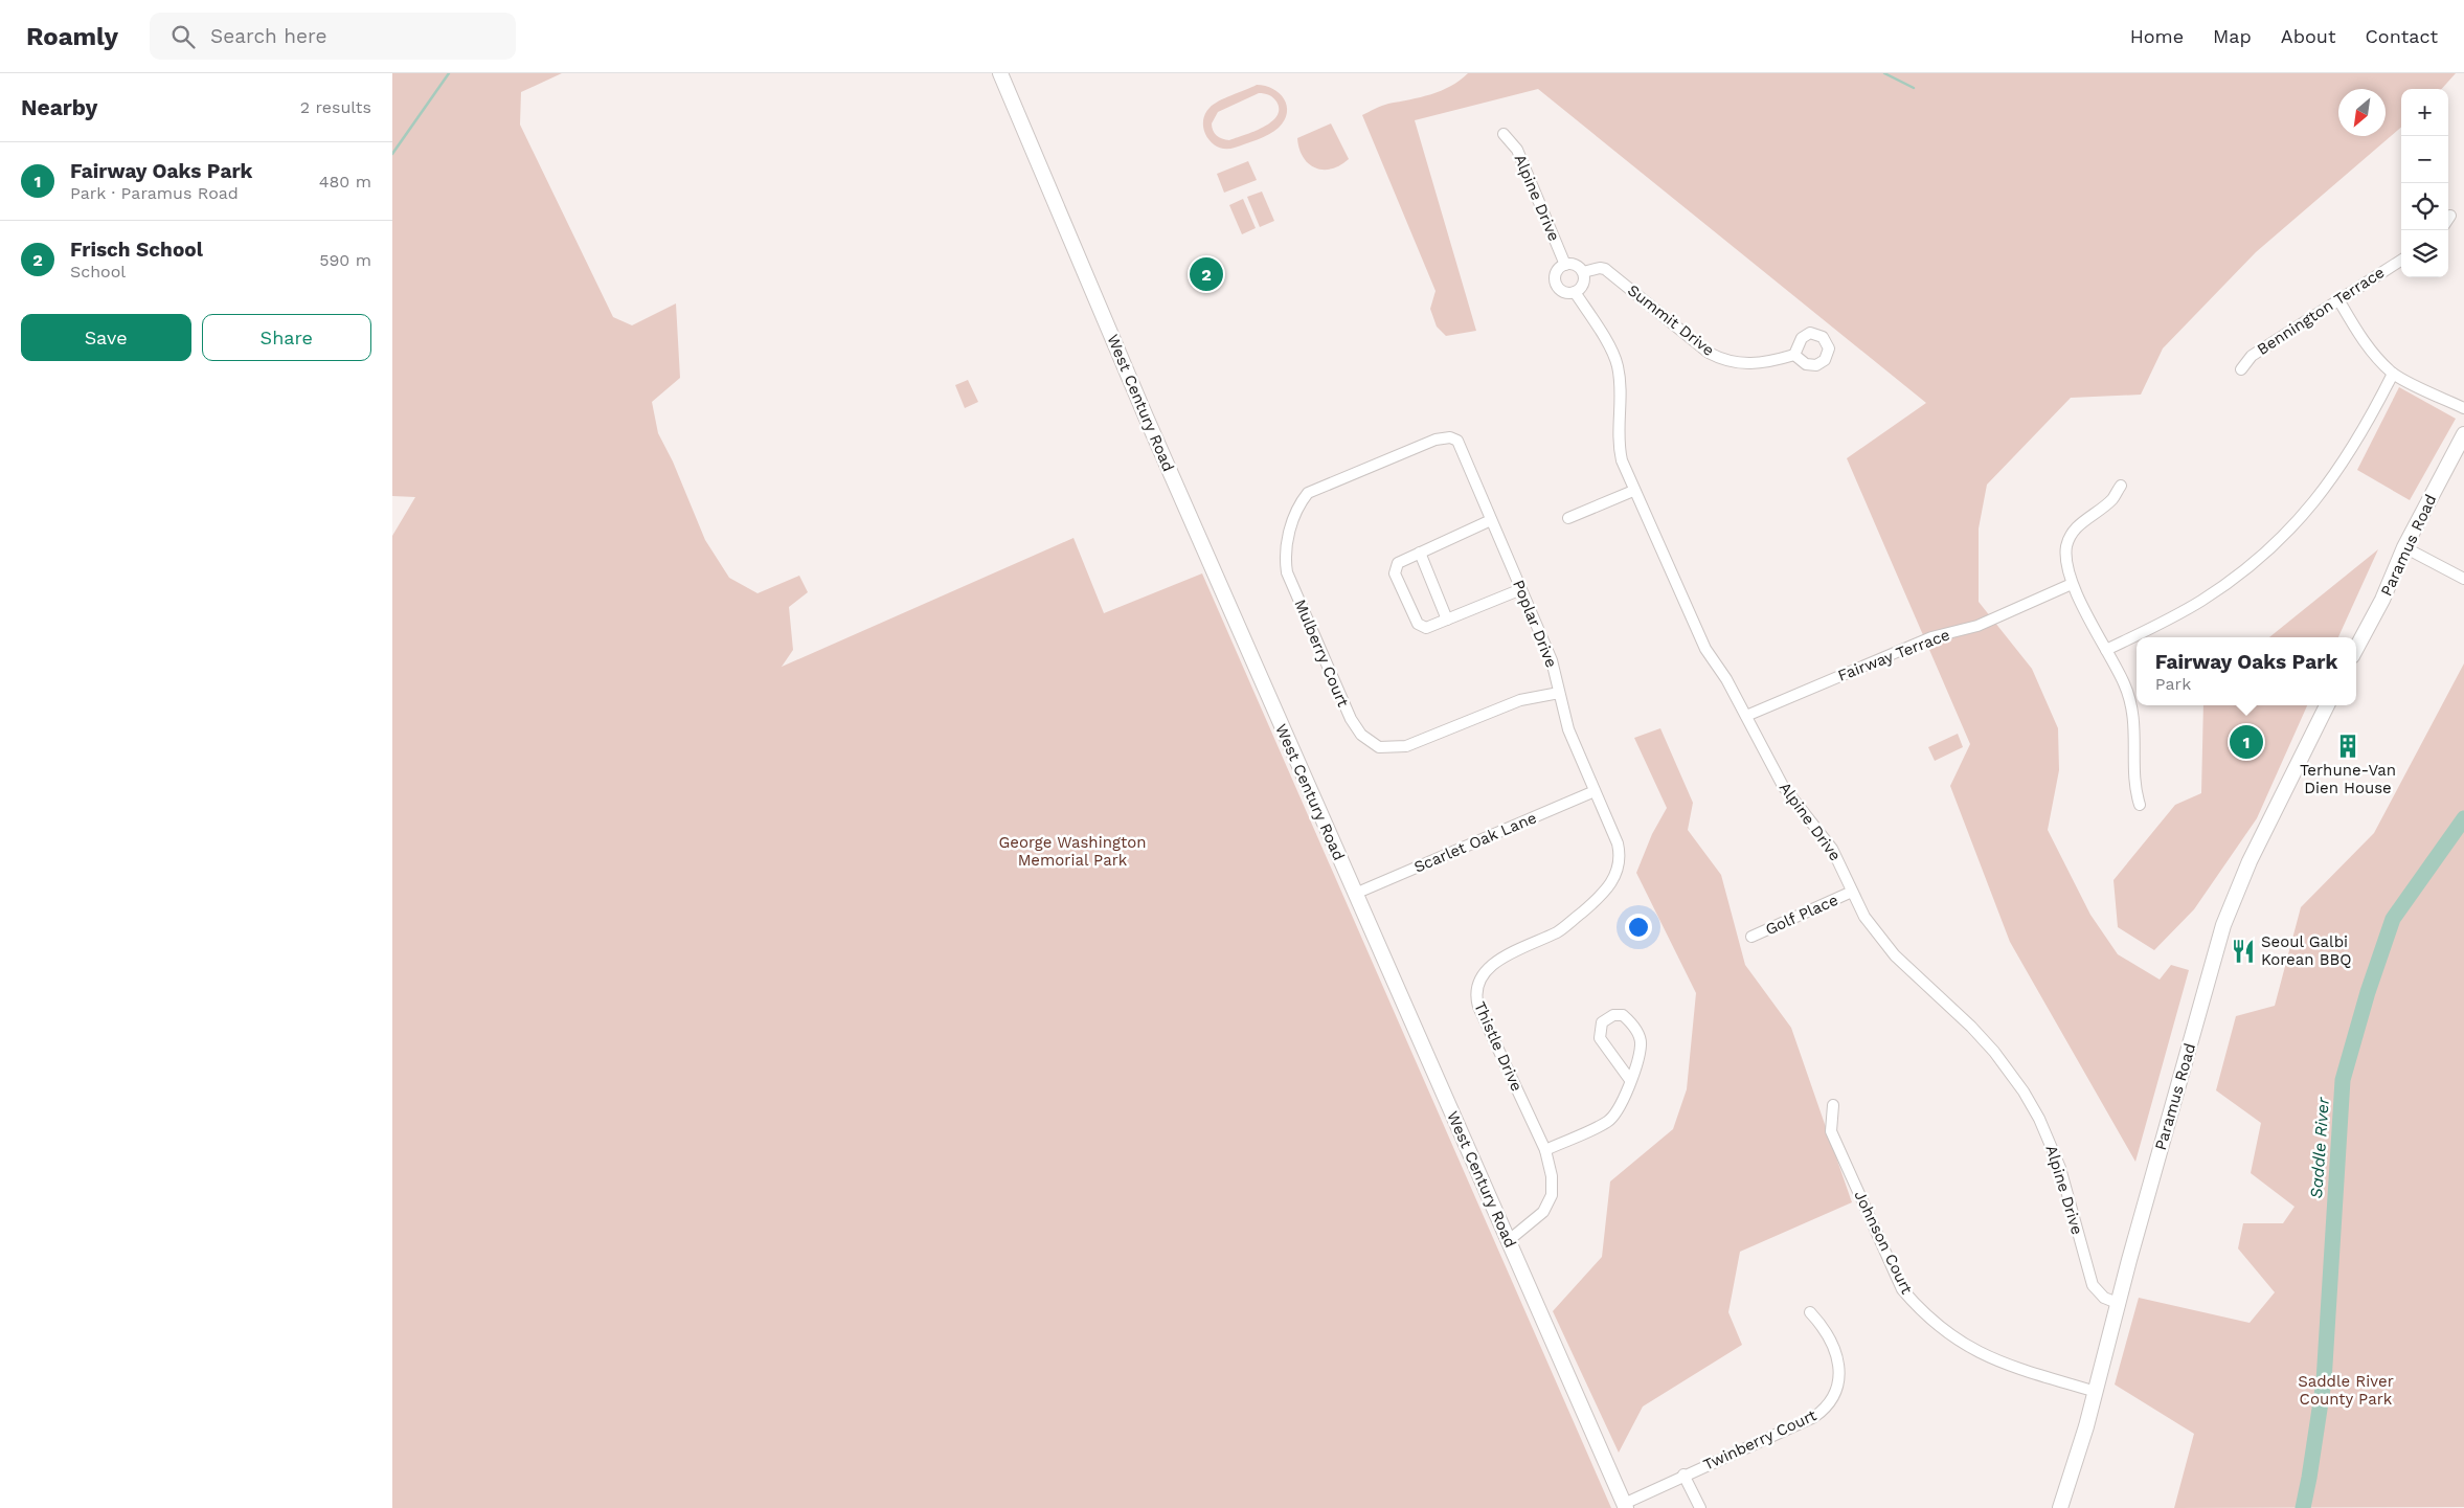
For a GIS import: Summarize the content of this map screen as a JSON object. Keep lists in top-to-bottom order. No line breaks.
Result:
{"streets":{"main road":["West Century Road","Paramus Road"],"street":["Alpine Drive","Bennington Terrace","Summit Drive","Poplar Drive","Mulberry Court","Fairway Terrace","Scarlet Oak Lane","Golf Place","Thistle Drive","Johnson Court","Twinberry Court"]},"crossings":[["Alpine Drive","Summit Drive"],["Alpine Drive","Paramus Road"],["Alpine Drive","Fairway Terrace"],["Alpine Drive","Golf Place"],["West Century Road","Scarlet Oak Lane"],["West Century Road","Thistle Drive"],["West Century Road","Twinberry Court"],["Paramus Road","Johnson Court"],["Poplar Drive","Mulberry Court"],["Poplar Drive","Scarlet Oak Lane"],["Poplar Drive","Thistle Drive"]],"water":["Saddle River"],"parks":["George Washington Memorial Park","Saddle River County Park"],"places":{"building":["Terhune-Van Dien House"],"restaurant":["Seoul Galbi Korean BBQ"]},"north":"bottom left","page":{"header":"Roamly","search":"Search here","nav":["Home","Map","About","Contact"],"heading":["Nearby","2 results"],"map_buttons":["+","−"],"list":[{"mark":"1","name":"Fairway Oaks Park","note":"Park · Paramus Road","value":"480 m"},{"mark":"2","name":"Frisch School","note":"School","value":"590 m"}],"pins":["2","1"],"buttons":["Save","Share"],"popup":["Fairway Oaks Park","Park"]}}
